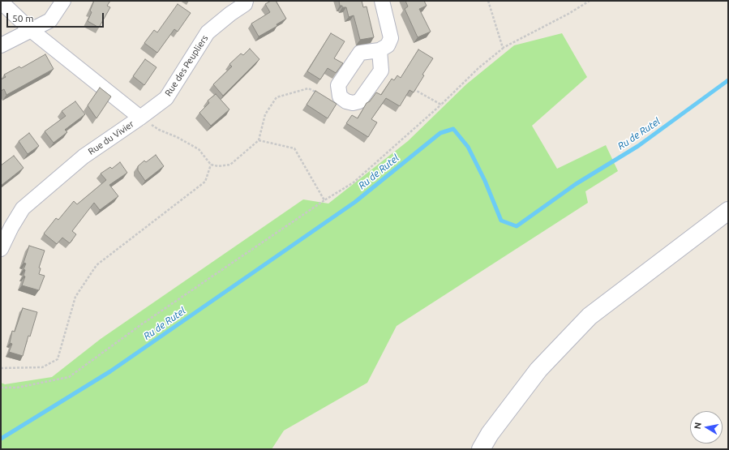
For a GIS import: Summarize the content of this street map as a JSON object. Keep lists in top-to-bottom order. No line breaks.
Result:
{"streets":{"street":["Rue des Peupliers","Rue du Vivier"]},"crossings":[["Rue des Peupliers","Rue du Vivier"]],"water":["Ru de Rutel"],"scale_bar":"50 m","north":"left"}
